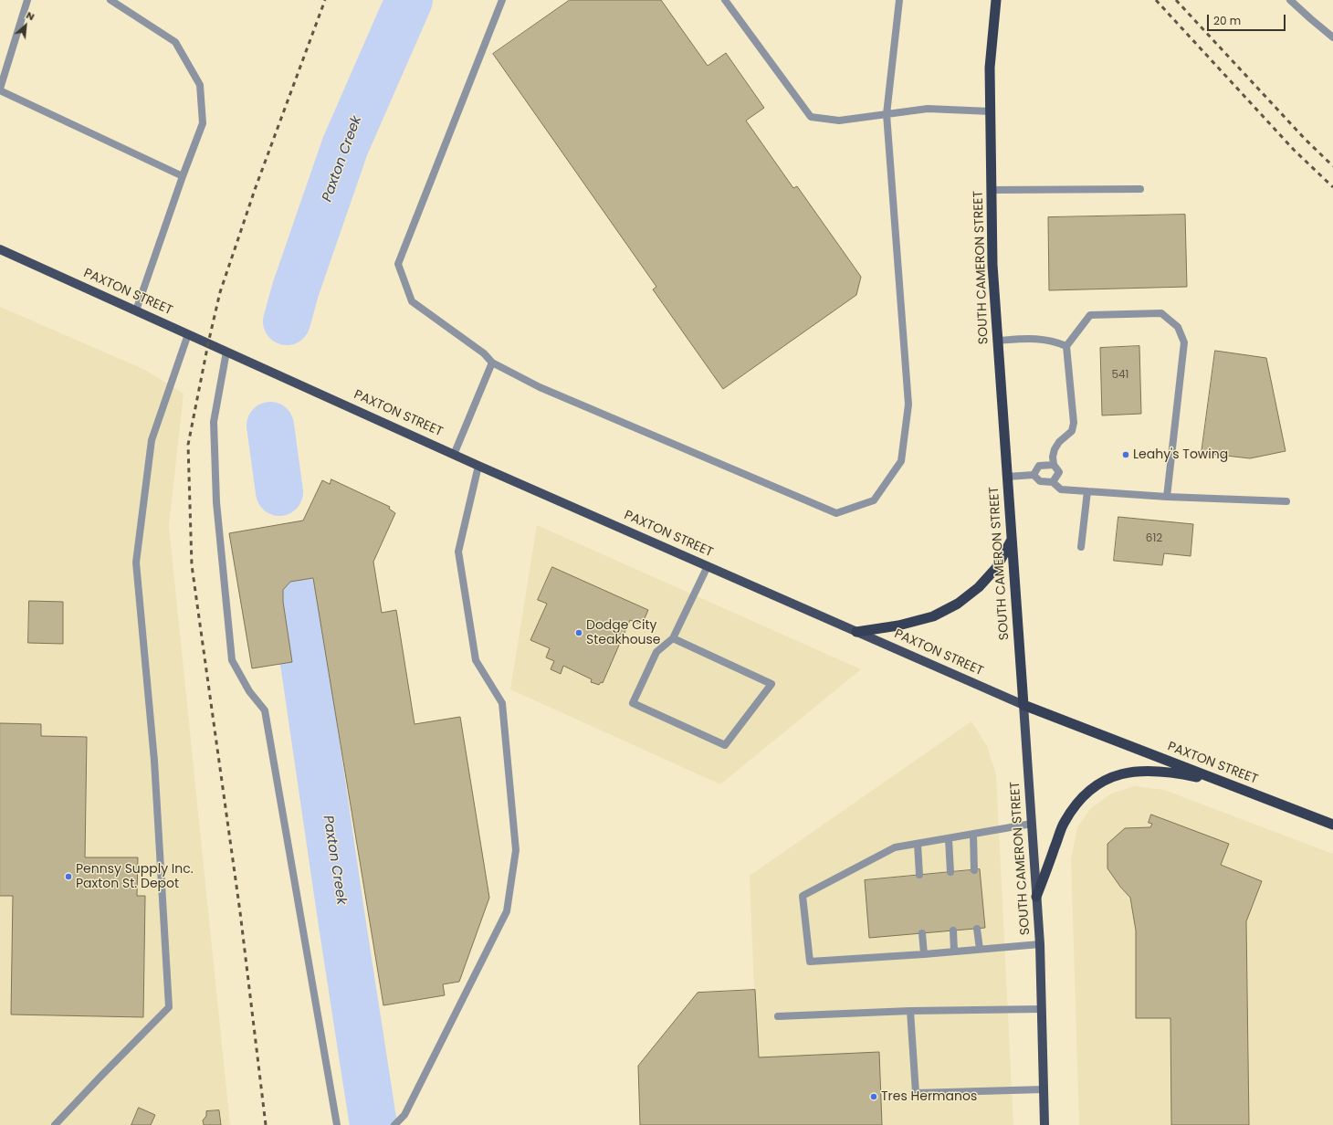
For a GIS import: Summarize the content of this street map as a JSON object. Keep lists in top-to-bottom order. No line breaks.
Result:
{"streets":{"highway":["SOUTH CAMERON STREET","PAXTON STREET"]},"crossings":[["SOUTH CAMERON STREET","PAXTON STREET"]],"water":["Paxton Creek"],"places":["Leahy's Towing","Dodge City Steakhouse","Pennsy Supply Inc. Paxton St. Depot","Tres Hermanos"],"house_numbers":["541","612"],"scale_bar":"20 m","north":"top right"}
